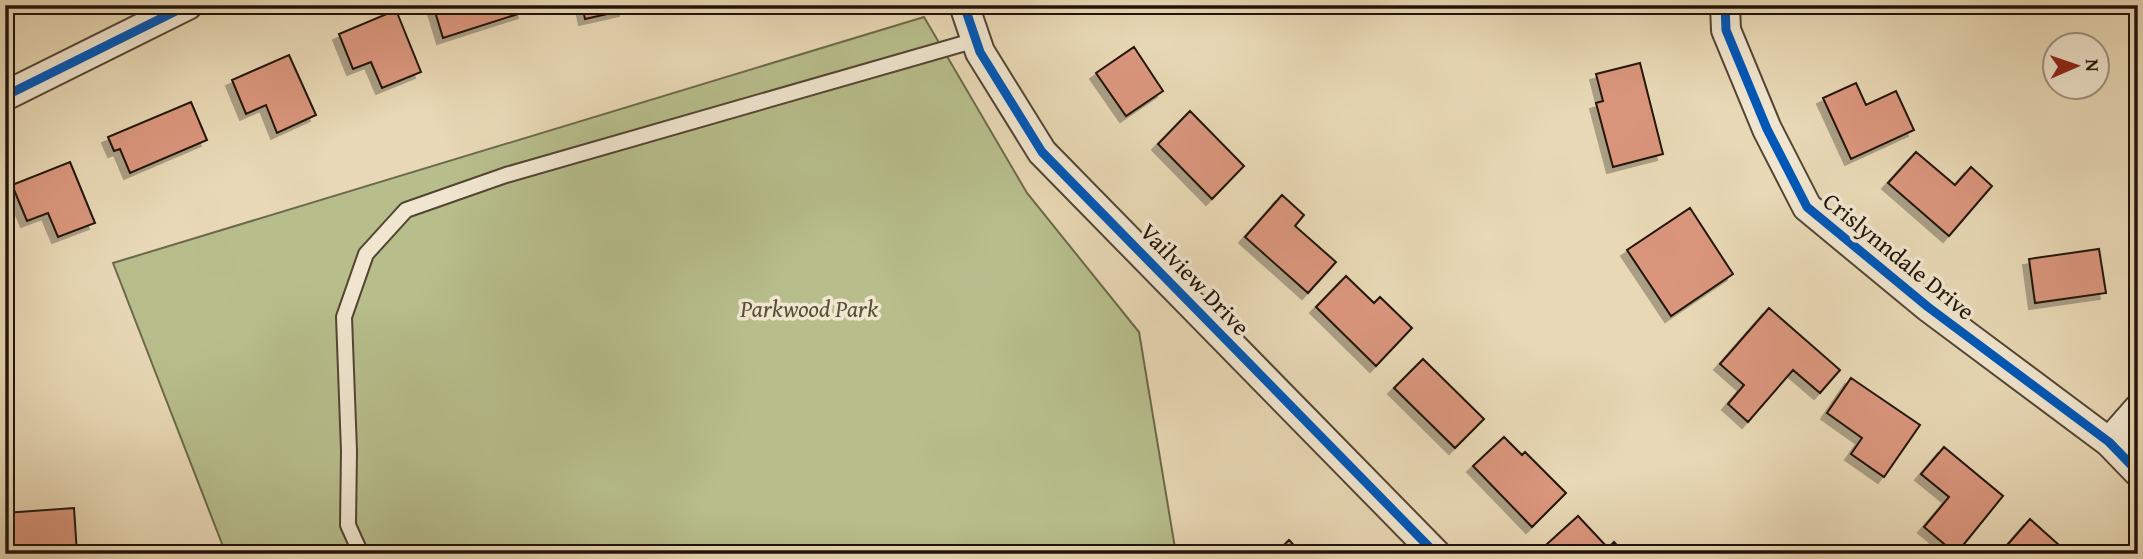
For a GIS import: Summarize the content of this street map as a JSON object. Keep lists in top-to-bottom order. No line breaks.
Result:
{"streets":{"street":["Crislynndale Drive","Vailview Drive"]},"parks":["Parkwood Park"],"north":"right"}
